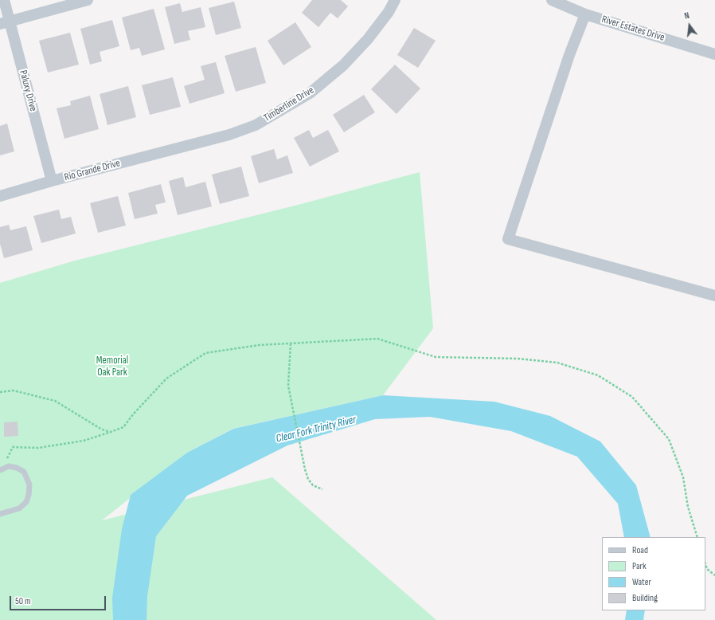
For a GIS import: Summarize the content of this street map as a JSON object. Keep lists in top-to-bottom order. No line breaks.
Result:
{"streets":{"street":["River Estates Drive","Paluxy Drive","Timberline Drive","Rio Grande Drive"]},"crossings":[["Paluxy Drive","Rio Grande Drive"],["Timberline Drive","Rio Grande Drive"]],"water":["Clear Fork Trinity River"],"parks":["Memorial Oak Park"],"legend":["Road","Park","Water","Building"],"scale_bar":"50 m","north":"top"}
